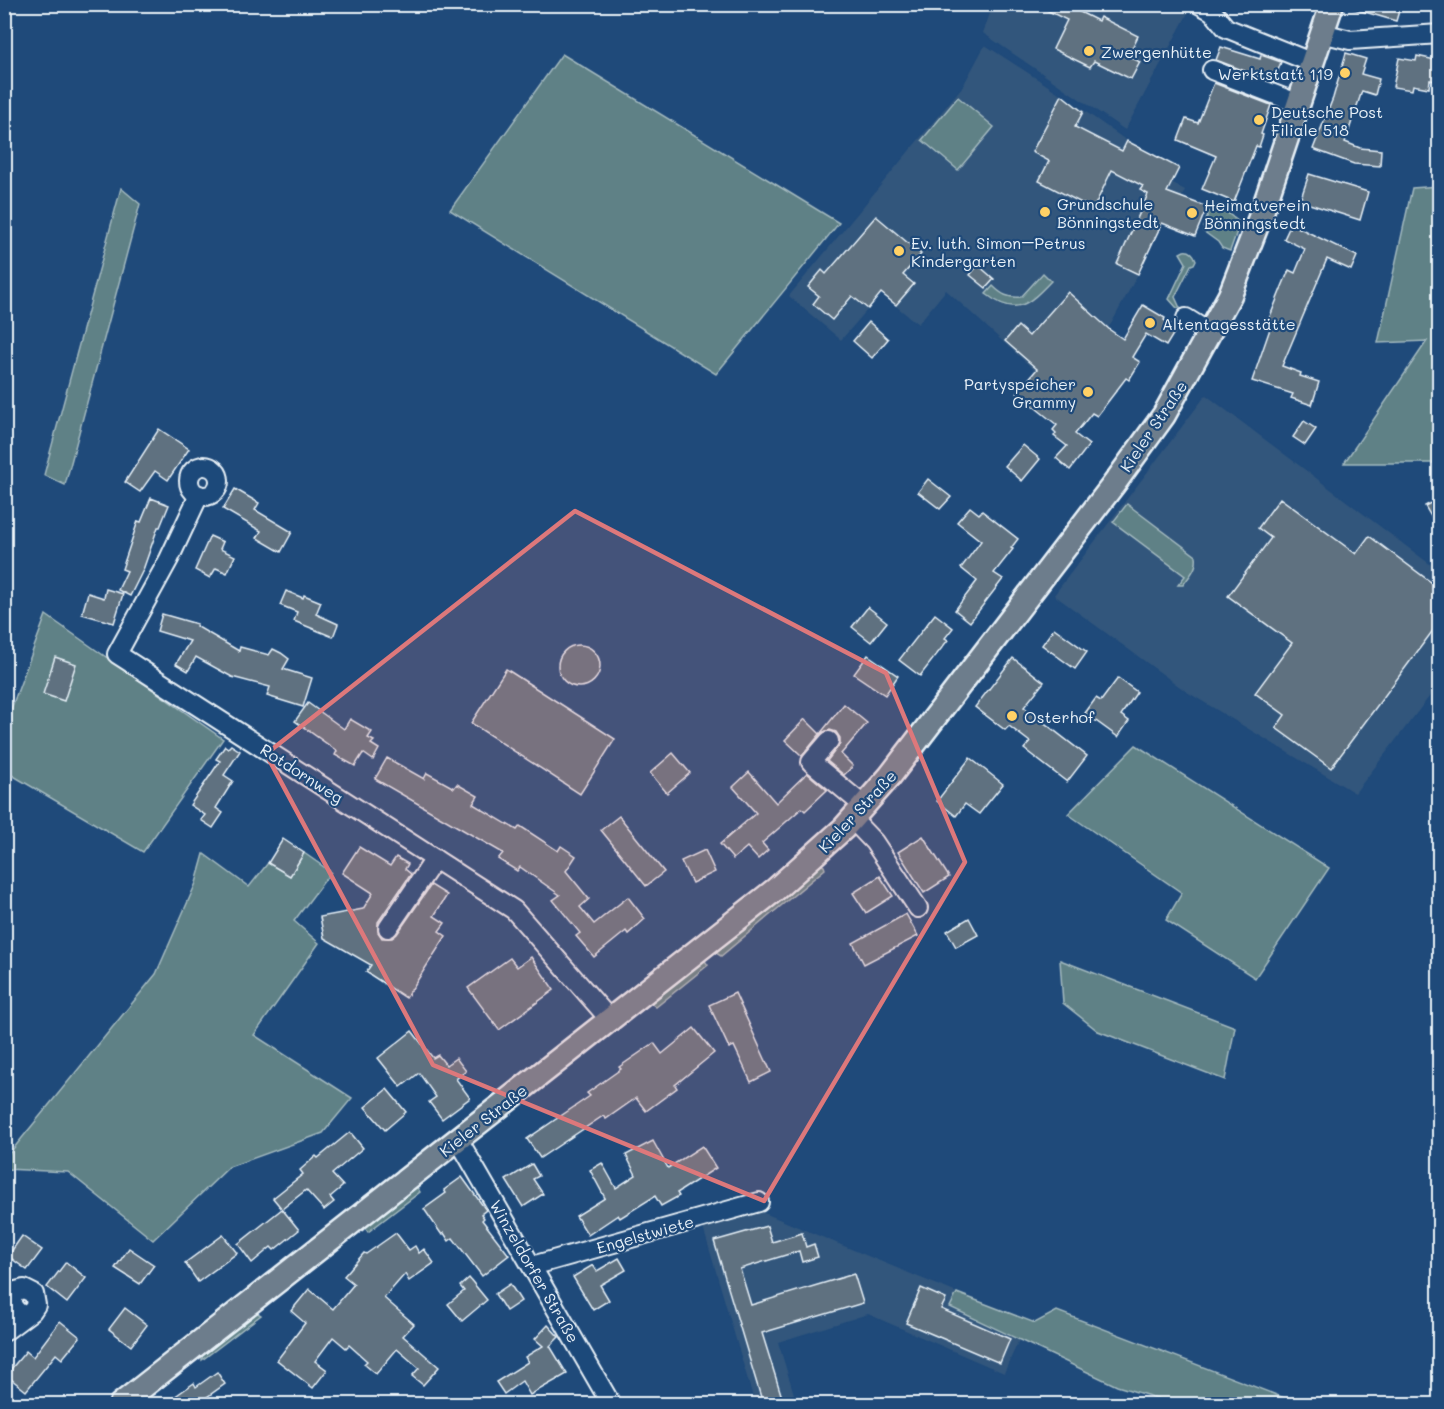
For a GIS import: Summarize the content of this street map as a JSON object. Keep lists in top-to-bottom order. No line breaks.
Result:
{"streets":{"main road":["Kieler Straße"],"street":["Rotdornweg","Engelstwiete","Winzeldorfer Straße"]},"crossings":[["Kieler Straße","Rotdornweg"],["Kieler Straße","Winzeldorfer Straße"],["Engelstwiete","Winzeldorfer Straße"]],"places":["Zwergenhütte","Werktstatt 119","Deutsche Post Filiale 518","Grundschule Bönningstedt","Heimatverein Bönningstedt","Ev. luth. Simon–Petrus Kindergarten","Altentagesstätte","Partyspeicher Grammy","Osterhof"]}
